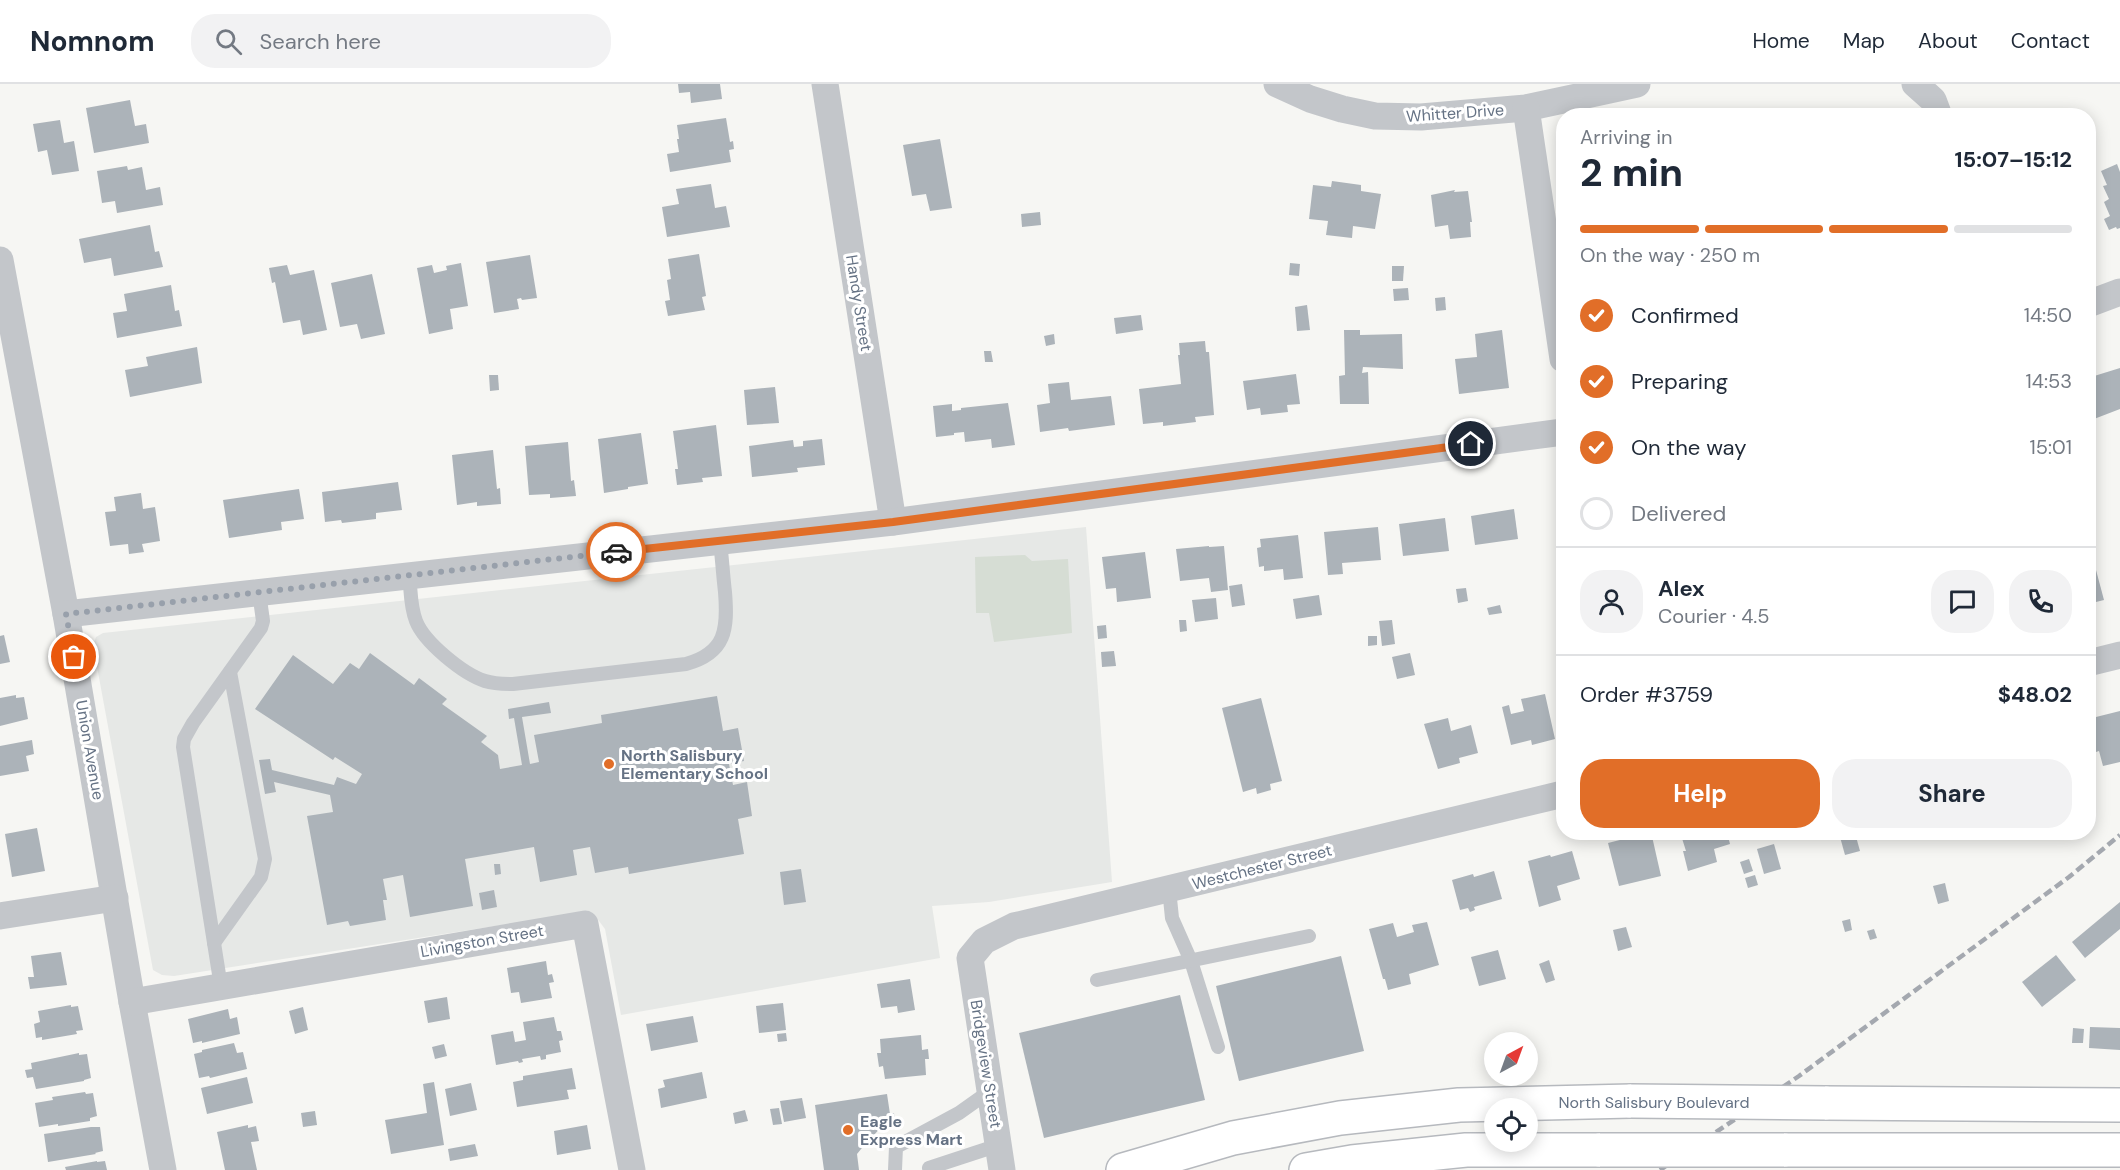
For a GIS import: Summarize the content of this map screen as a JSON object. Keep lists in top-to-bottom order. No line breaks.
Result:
{"streets":{"main road":["North Salisbury Boulevard"],"street":["Whitter Drive","Handy Street","Union Avenue","Westchester Street","Livingston Street","Bridgeview Street"]},"crossings":[["Union Avenue","Livingston Street"],["Westchester Street","Bridgeview Street"]],"places":["North Salisbury Elementary School","Eagle Express Mart"],"north":"top right","page":{"header":"Nomnom","search":"Search here","nav":["Home","Map","About","Contact"],"heading":["2 min","Arriving in","15:07–15:12"],"panel":["Alex","Courier · 4.5","Order #3759","$48.02"],"bar":"On the way · 250 m","list":[["Confirmed","14:50"],["Preparing","14:53"],["On the way","15:01"],"Delivered"],"buttons":["Help","Share"]}}
